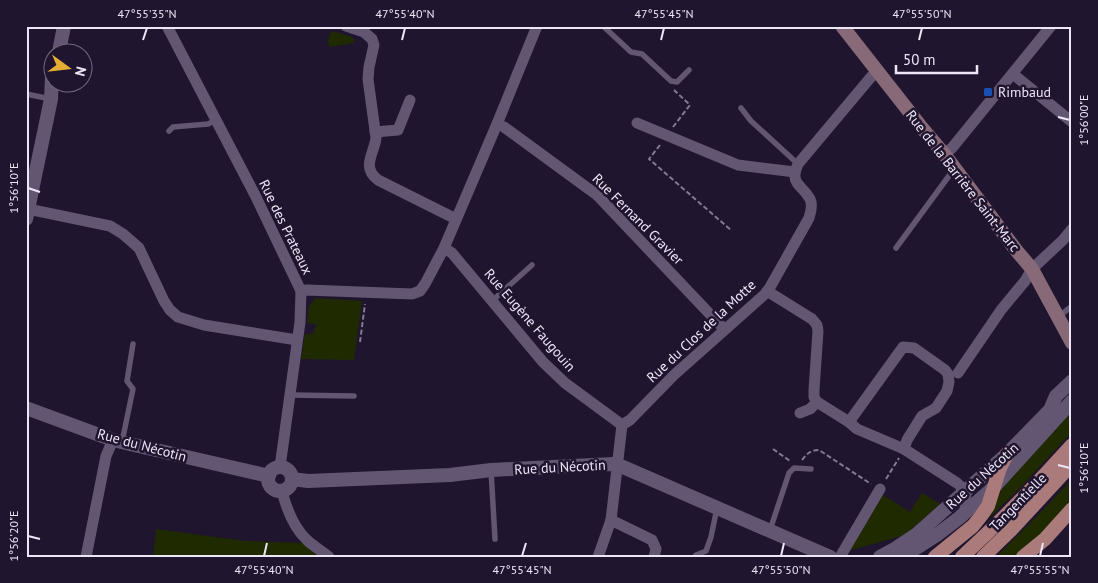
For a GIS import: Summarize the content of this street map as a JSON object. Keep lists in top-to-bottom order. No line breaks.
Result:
{"streets":{"main road":["Rue de la Barrière Saint-Marc","Tangentielle"],"street":["Rue Fernand Gravier","Rue des Prateaux","Rue Eugène Faugouin","Rue du Clos de la Motte","Rue du Nécotin"]},"crossings":[["Rue Fernand Gravier","Rue du Clos de la Motte"],["Rue Eugène Faugouin","Rue du Clos de la Motte"]],"places":{"transit":["Rimbaud"]},"scale_bar":"50 m","north":"right","coordinates":["47°55'35\"N","47°55'40\"N","47°55'45\"N","47°55'50\"N","1°56'00\"E","1°56'10\"E","1°56'20\"E","47°55'55\"N"]}
